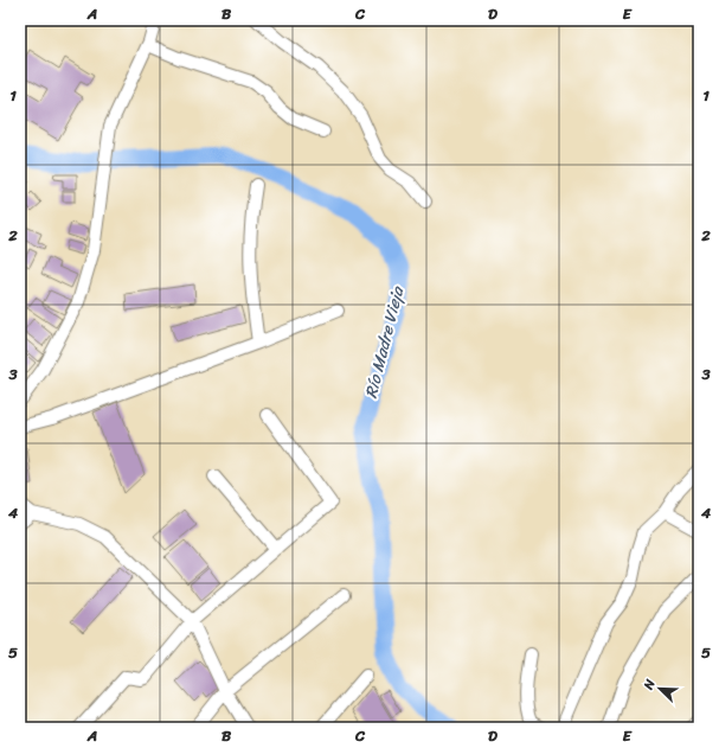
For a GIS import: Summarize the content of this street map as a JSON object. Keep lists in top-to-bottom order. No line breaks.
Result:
{"water":["Río Madre Vieja"],"north":"top left","grid":{"columns":["A","B","C","D","E"],"rows":["1","2","3","4","5"]}}
